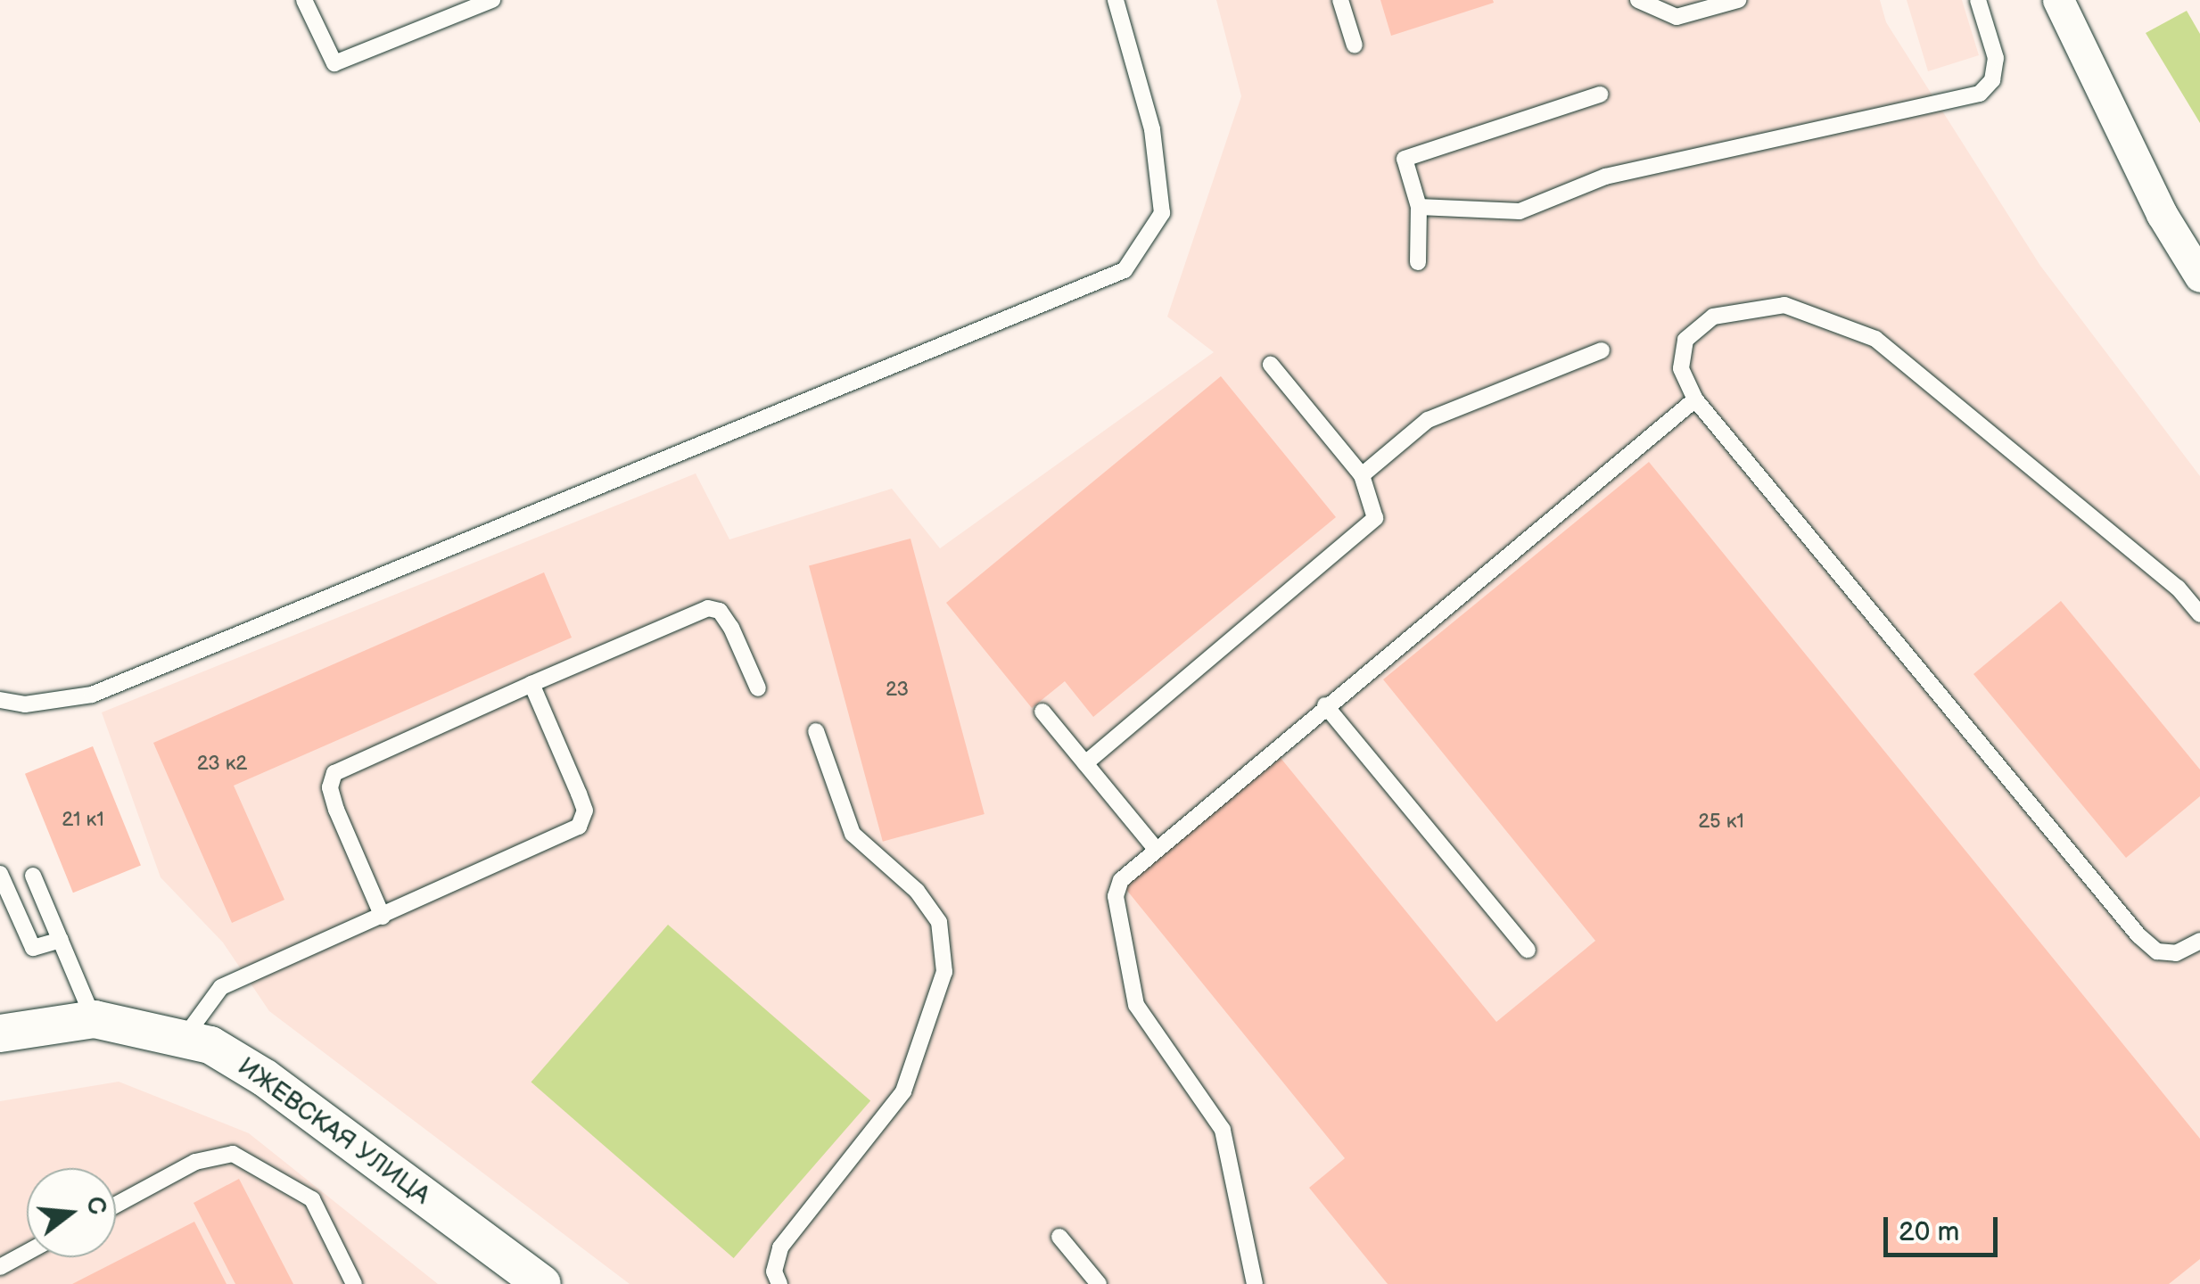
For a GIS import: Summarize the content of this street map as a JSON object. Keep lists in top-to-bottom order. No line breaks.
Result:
{"streets":{"street":["ИЖЕВСКАЯ УЛИЦА"]},"house_numbers":["23","23 к2","21 к1","25 к1"],"scale_bar":"20 m","north":"right"}
